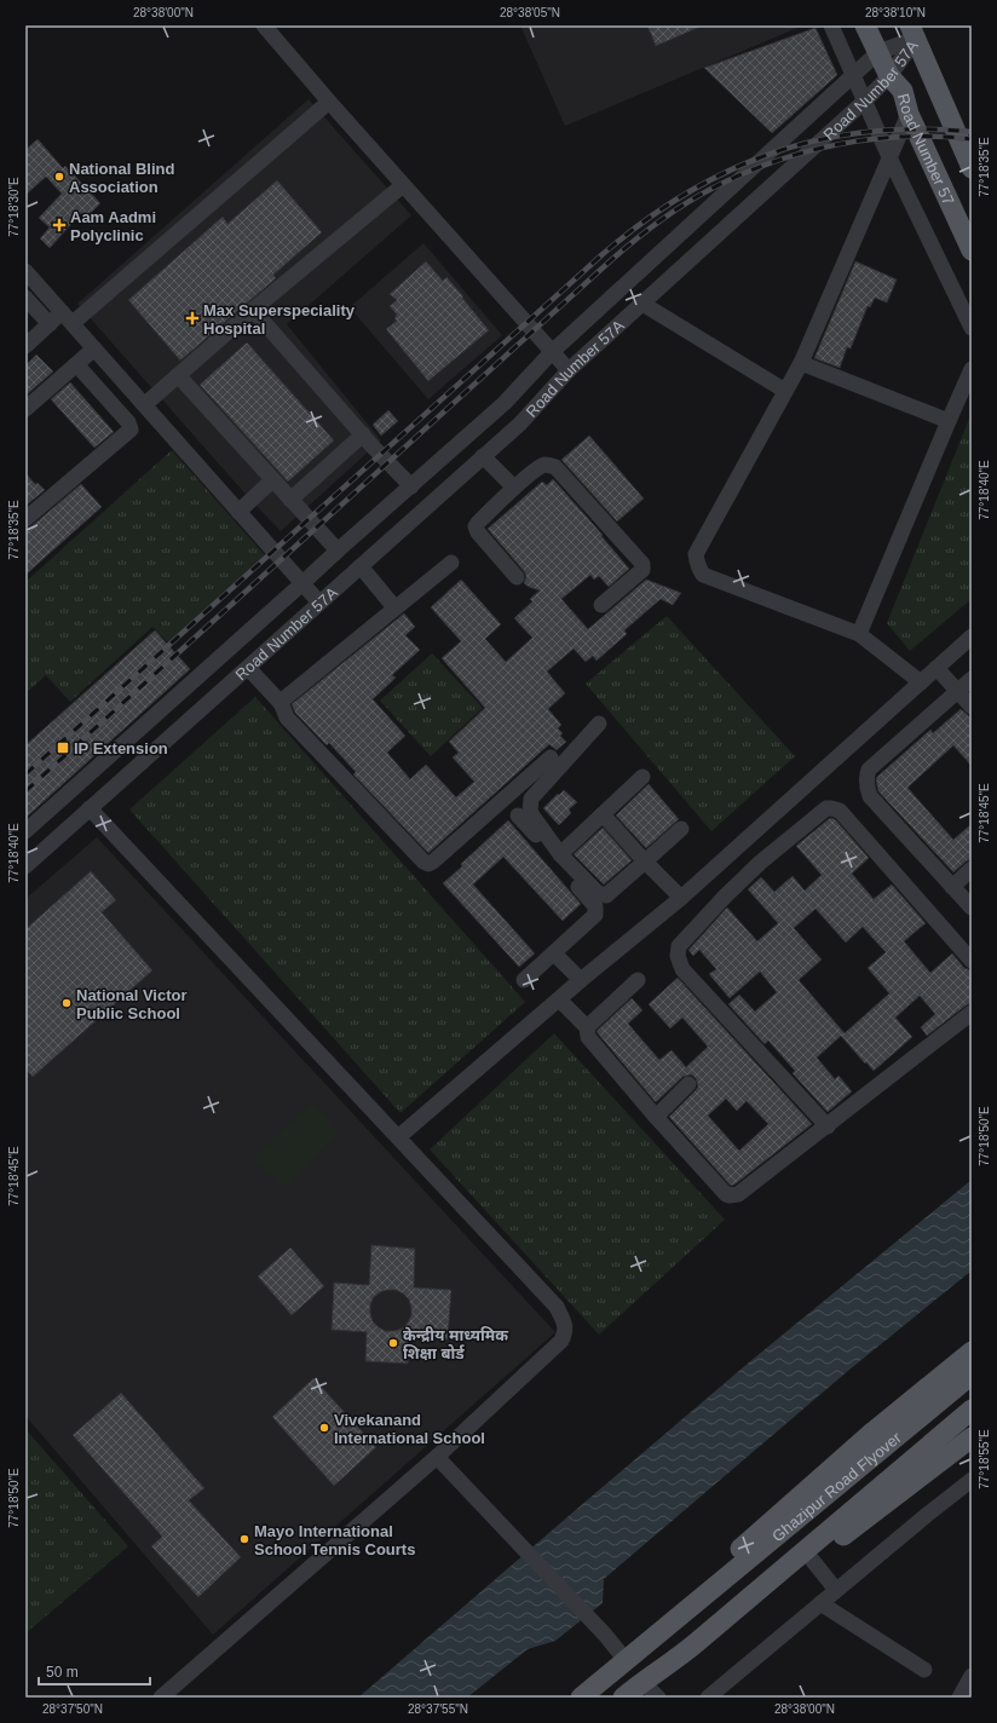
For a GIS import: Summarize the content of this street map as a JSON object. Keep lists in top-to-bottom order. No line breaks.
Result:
{"streets":{"main road":["Road Number 57","Ghazipur Road Flyover"],"street":["Road Number 57A"]},"crossings":[["Road Number 57A","Road Number 57"]],"places":{"other":["National Blind Association","National Victor Public School","केन्द्रीय माध्यमिक शिक्षा बोर्ड","Vivekanand International School","Mayo International School Tennis Courts"],"health":["Aam Aadmi Polyclinic","Max Superspeciality Hospital"],"transit":["IP Extension"]},"scale_bar":"50 m","coordinates":["28°38'00\"N","28°38'05\"N","28°38'10\"N","77°18'35\"E","77°18'30\"E","77°18'40\"E","77°18'45\"E","77°18'50\"E","77°18'55\"E","28°37'50\"N","28°37'55\"N"]}
